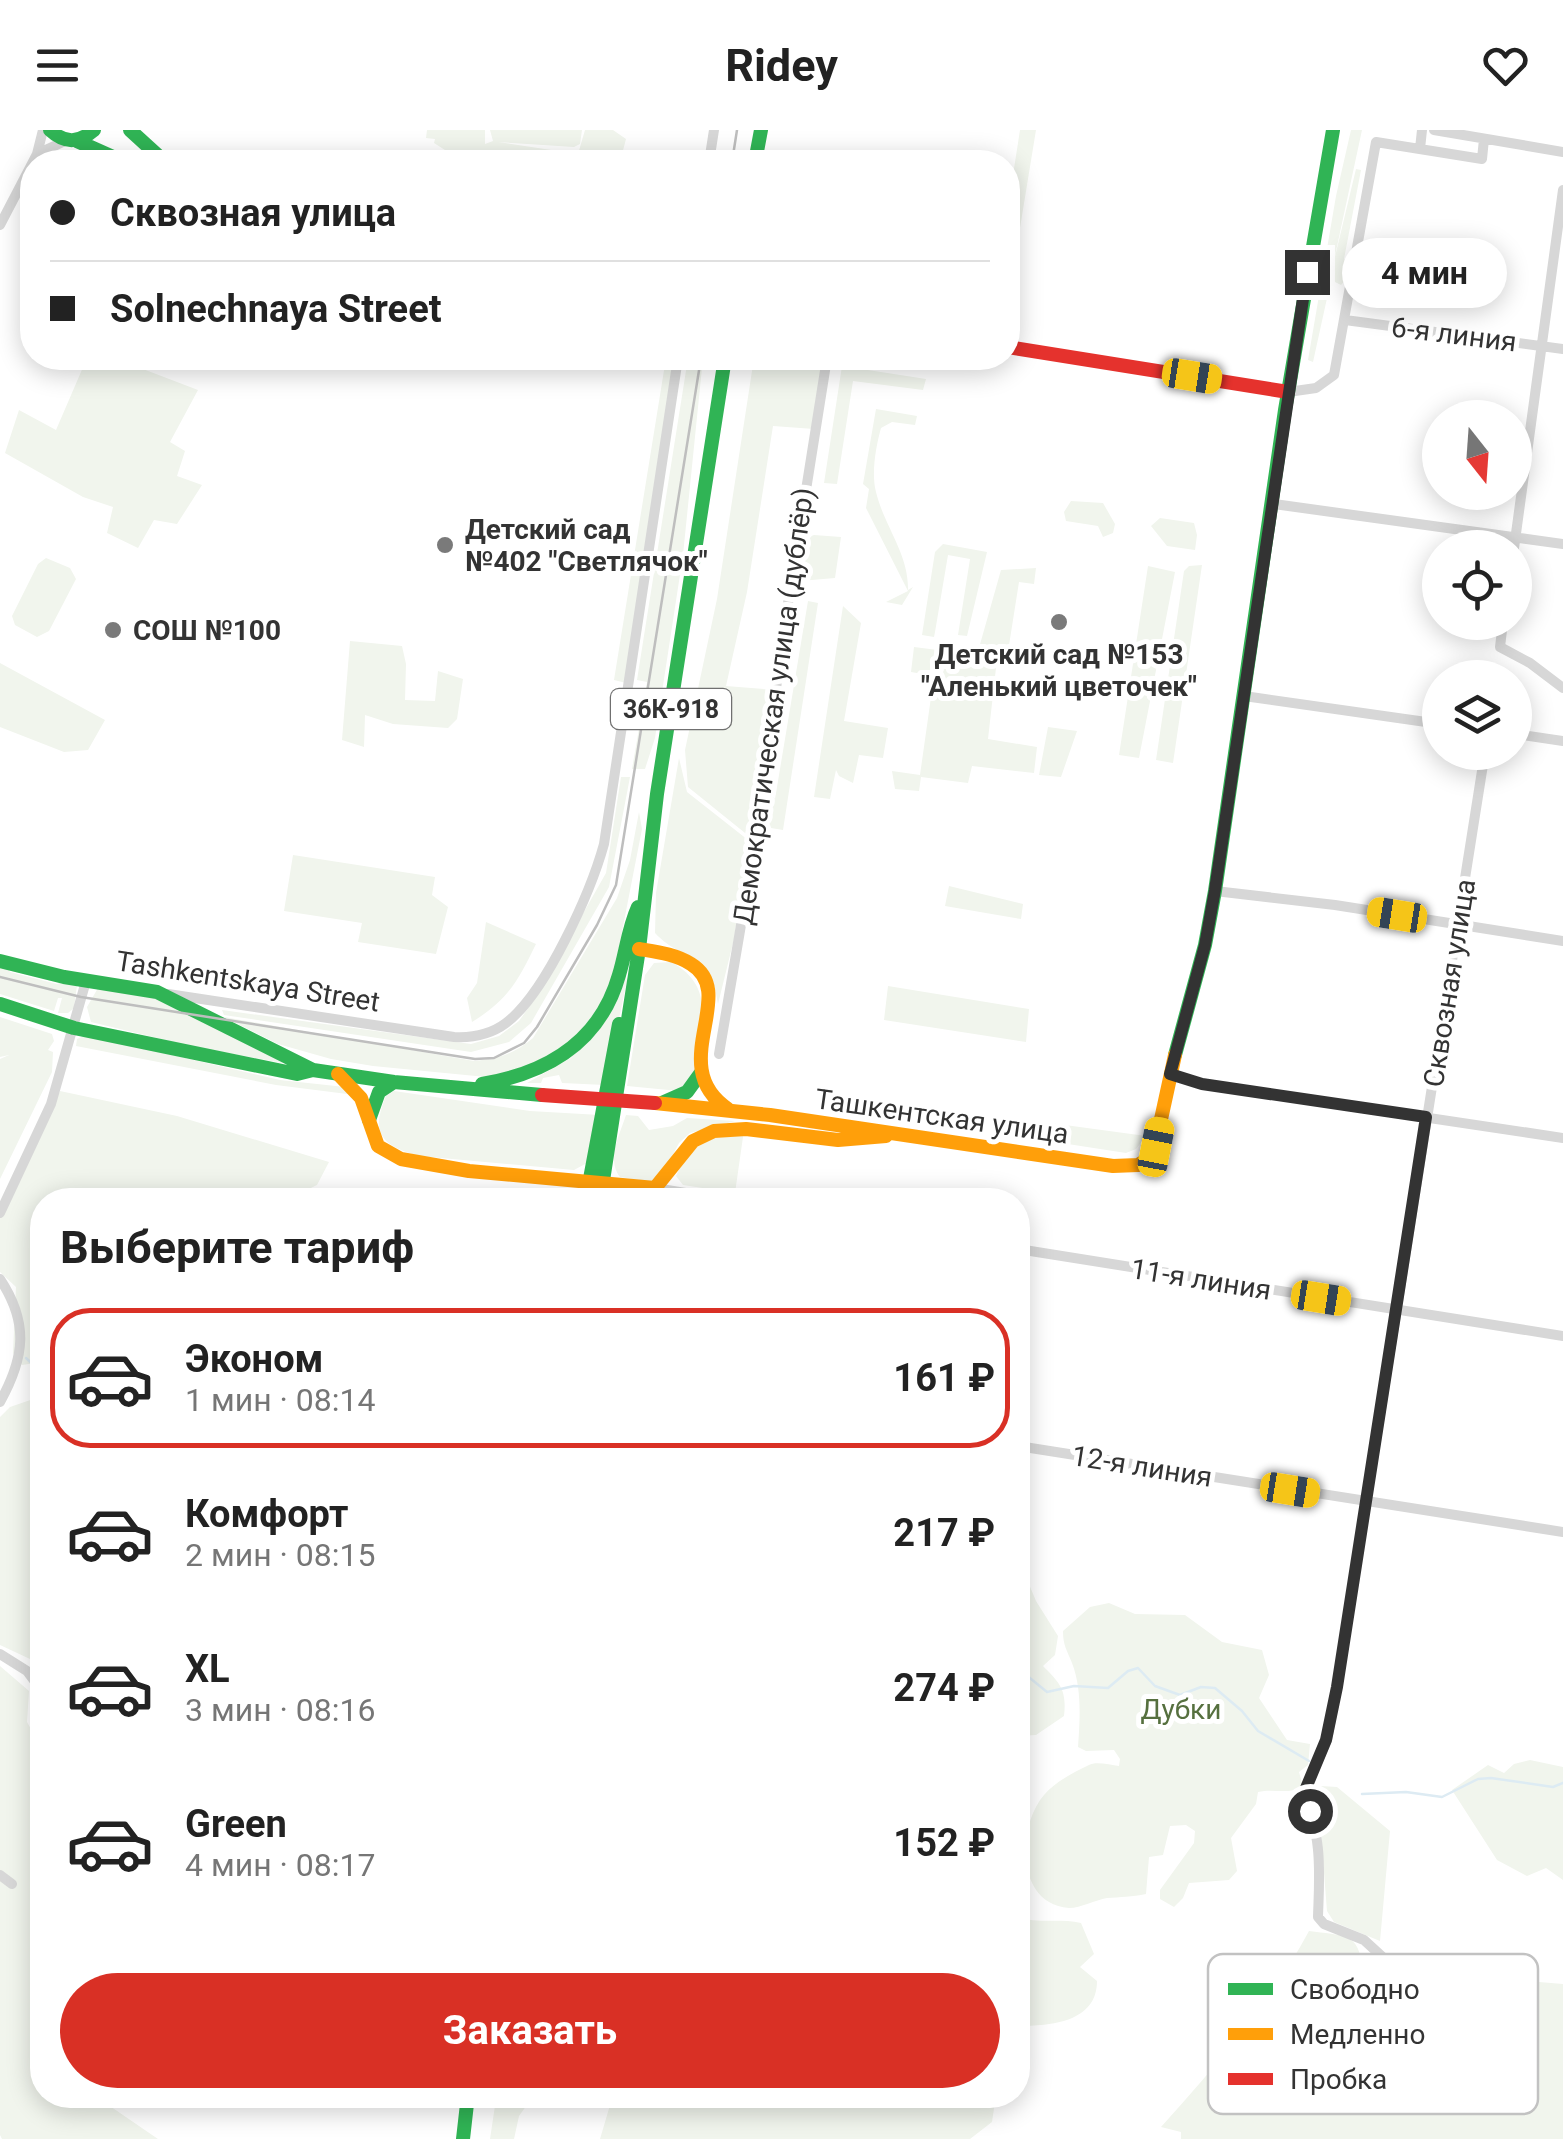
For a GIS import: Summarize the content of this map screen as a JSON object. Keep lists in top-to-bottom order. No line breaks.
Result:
{"streets":{"main road":["36К-918","Tashkentskaya Street","Ташкентская улица"],"street":["6-я линия","Демократическая улица (дублёр)","Сквозная улица","11-я линия","12-я линия"]},"crossings":[["Сквозная улица","11-я линия"],["Сквозная улица","12-я линия"]],"parks":["Дубки"],"places":["Детский сад №402 \"Светлячок\"","Детский сад №153 \"Аленький цветочек\"","СОШ №100"],"legend":["Свободно","Медленно","Пробка"],"north":"bottom","page":{"header":"Ridey","banner":["Сквозная улица","Solnechnaya Street"],"bubble":"4 мин","heading":"Выберите тариф","list":[{"name":"Эконом","note":"1 мин · 08:14","value":"161 ₽"},{"name":"Комфорт","note":"2 мин · 08:15","value":"217 ₽"},{"name":"XL","note":"3 мин · 08:16","value":"274 ₽"},{"name":"Green","note":"4 мин · 08:17","value":"152 ₽"}],"buttons":"Заказать"}}
